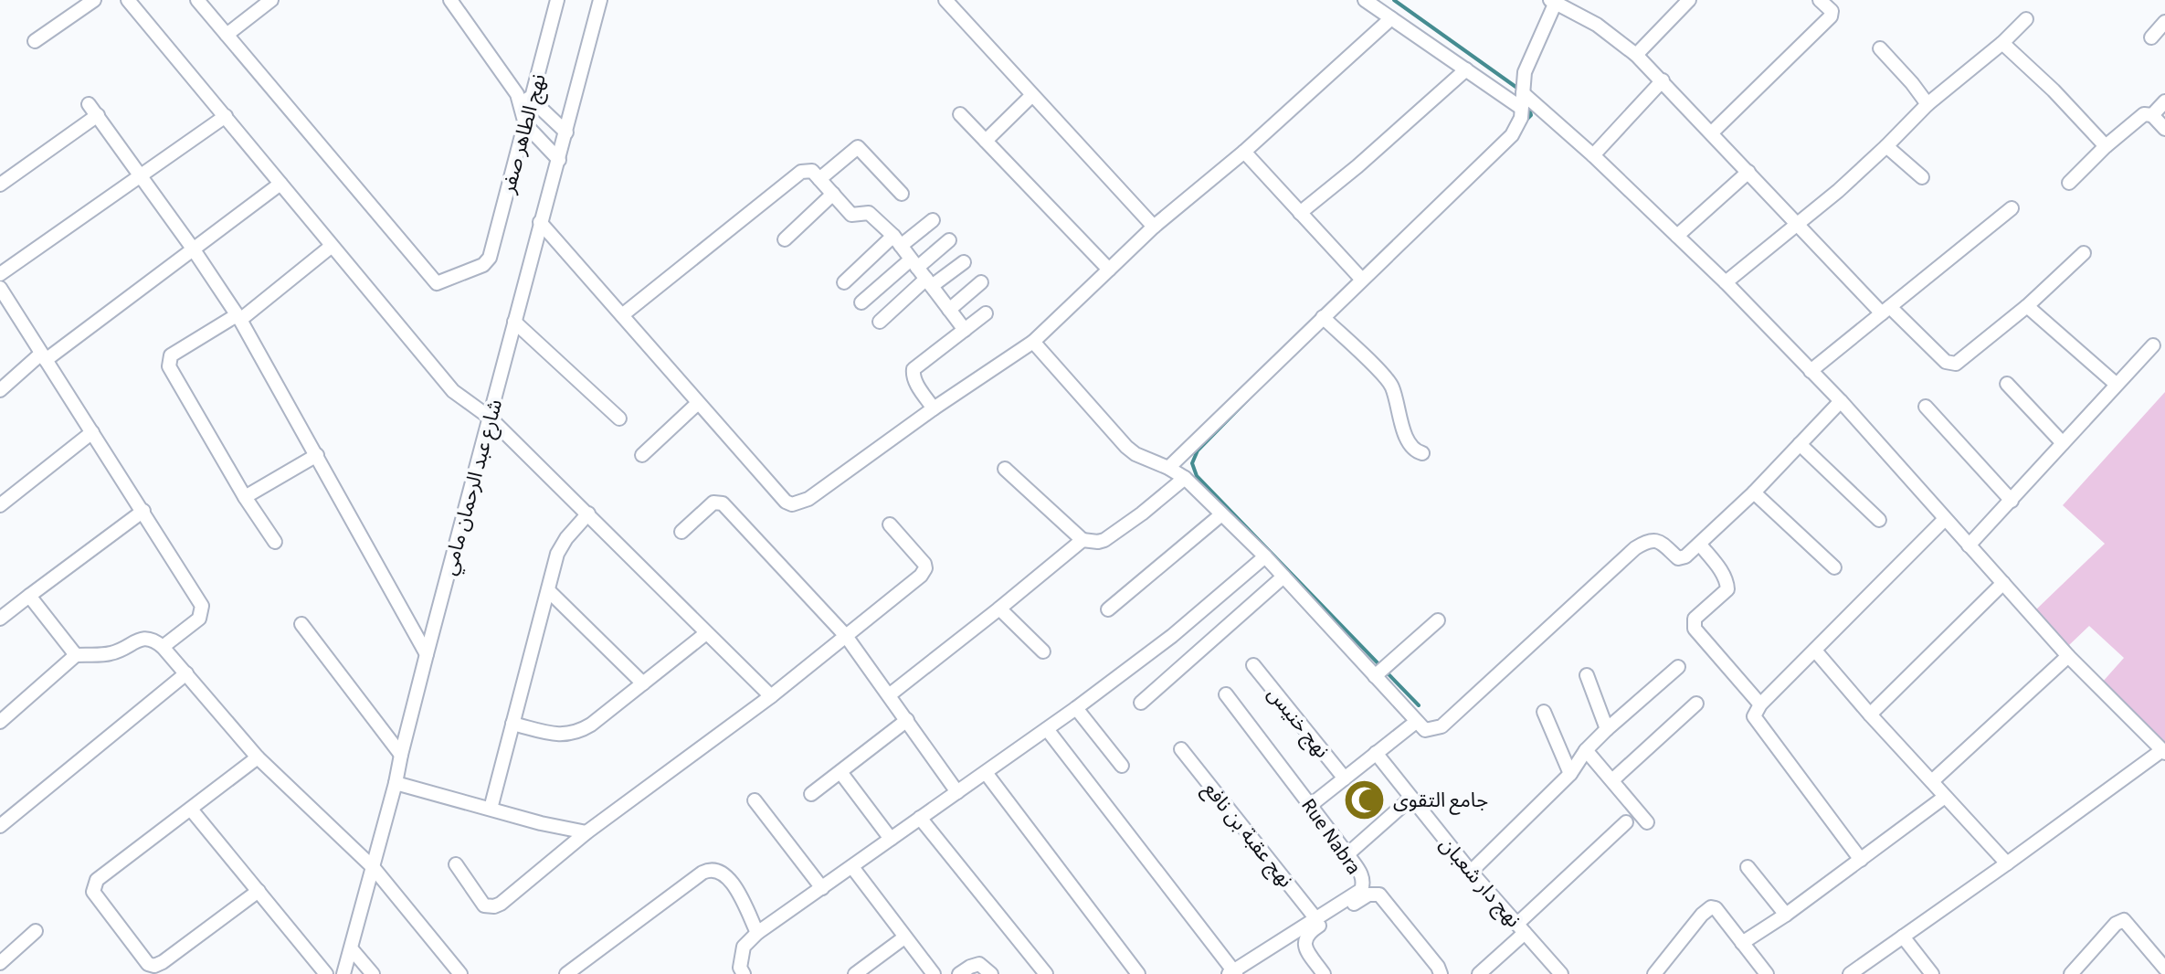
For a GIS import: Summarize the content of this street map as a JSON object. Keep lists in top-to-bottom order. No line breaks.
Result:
{"streets":{"street":["نهج الطاهر صفر","شارع عبد الرحمان مامي","نهج خنيس","نهج عقبة بن نافع","Rue Nabra","نهج دار شعبان"]},"crossings":[["نهج عقبة بن نافع","Rue Nabra"]],"places":{"mosque":["جامع التقوى"]}}
